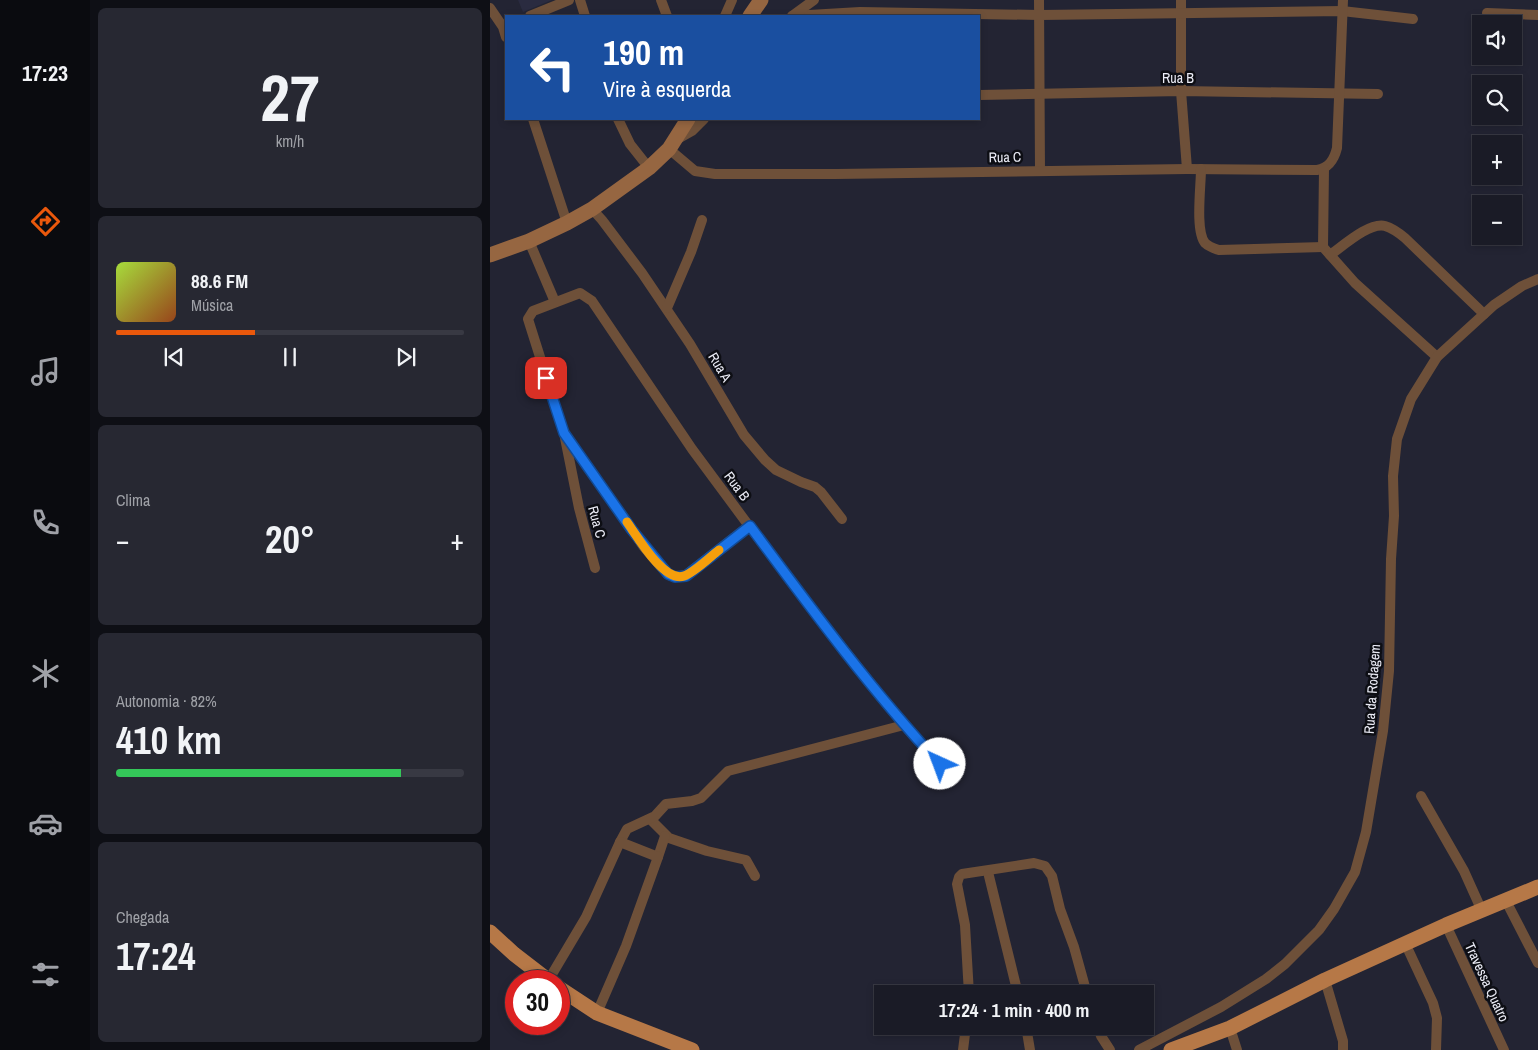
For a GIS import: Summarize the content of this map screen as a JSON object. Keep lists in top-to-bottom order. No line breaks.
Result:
{"streets":{"street":["Rua B","Rua C","Rua A","Rua da Rodagem","Travessa Quatro"]},"crossings":[["Rua B","Rua C"]],"page":{"tabs":"17:23","tile":[["27","km/h"],"Clima",["Autonomia · 82%","410 km"],["Chegada","17:24"]],"map_buttons":["+","−"],"turn":["190 m","Vire à esquerda"],"song":["88.6 FM","Música"],"heat":["−","20°","+"],"limit":"30","trip":"17:24 · 1 min · 400 m"}}
